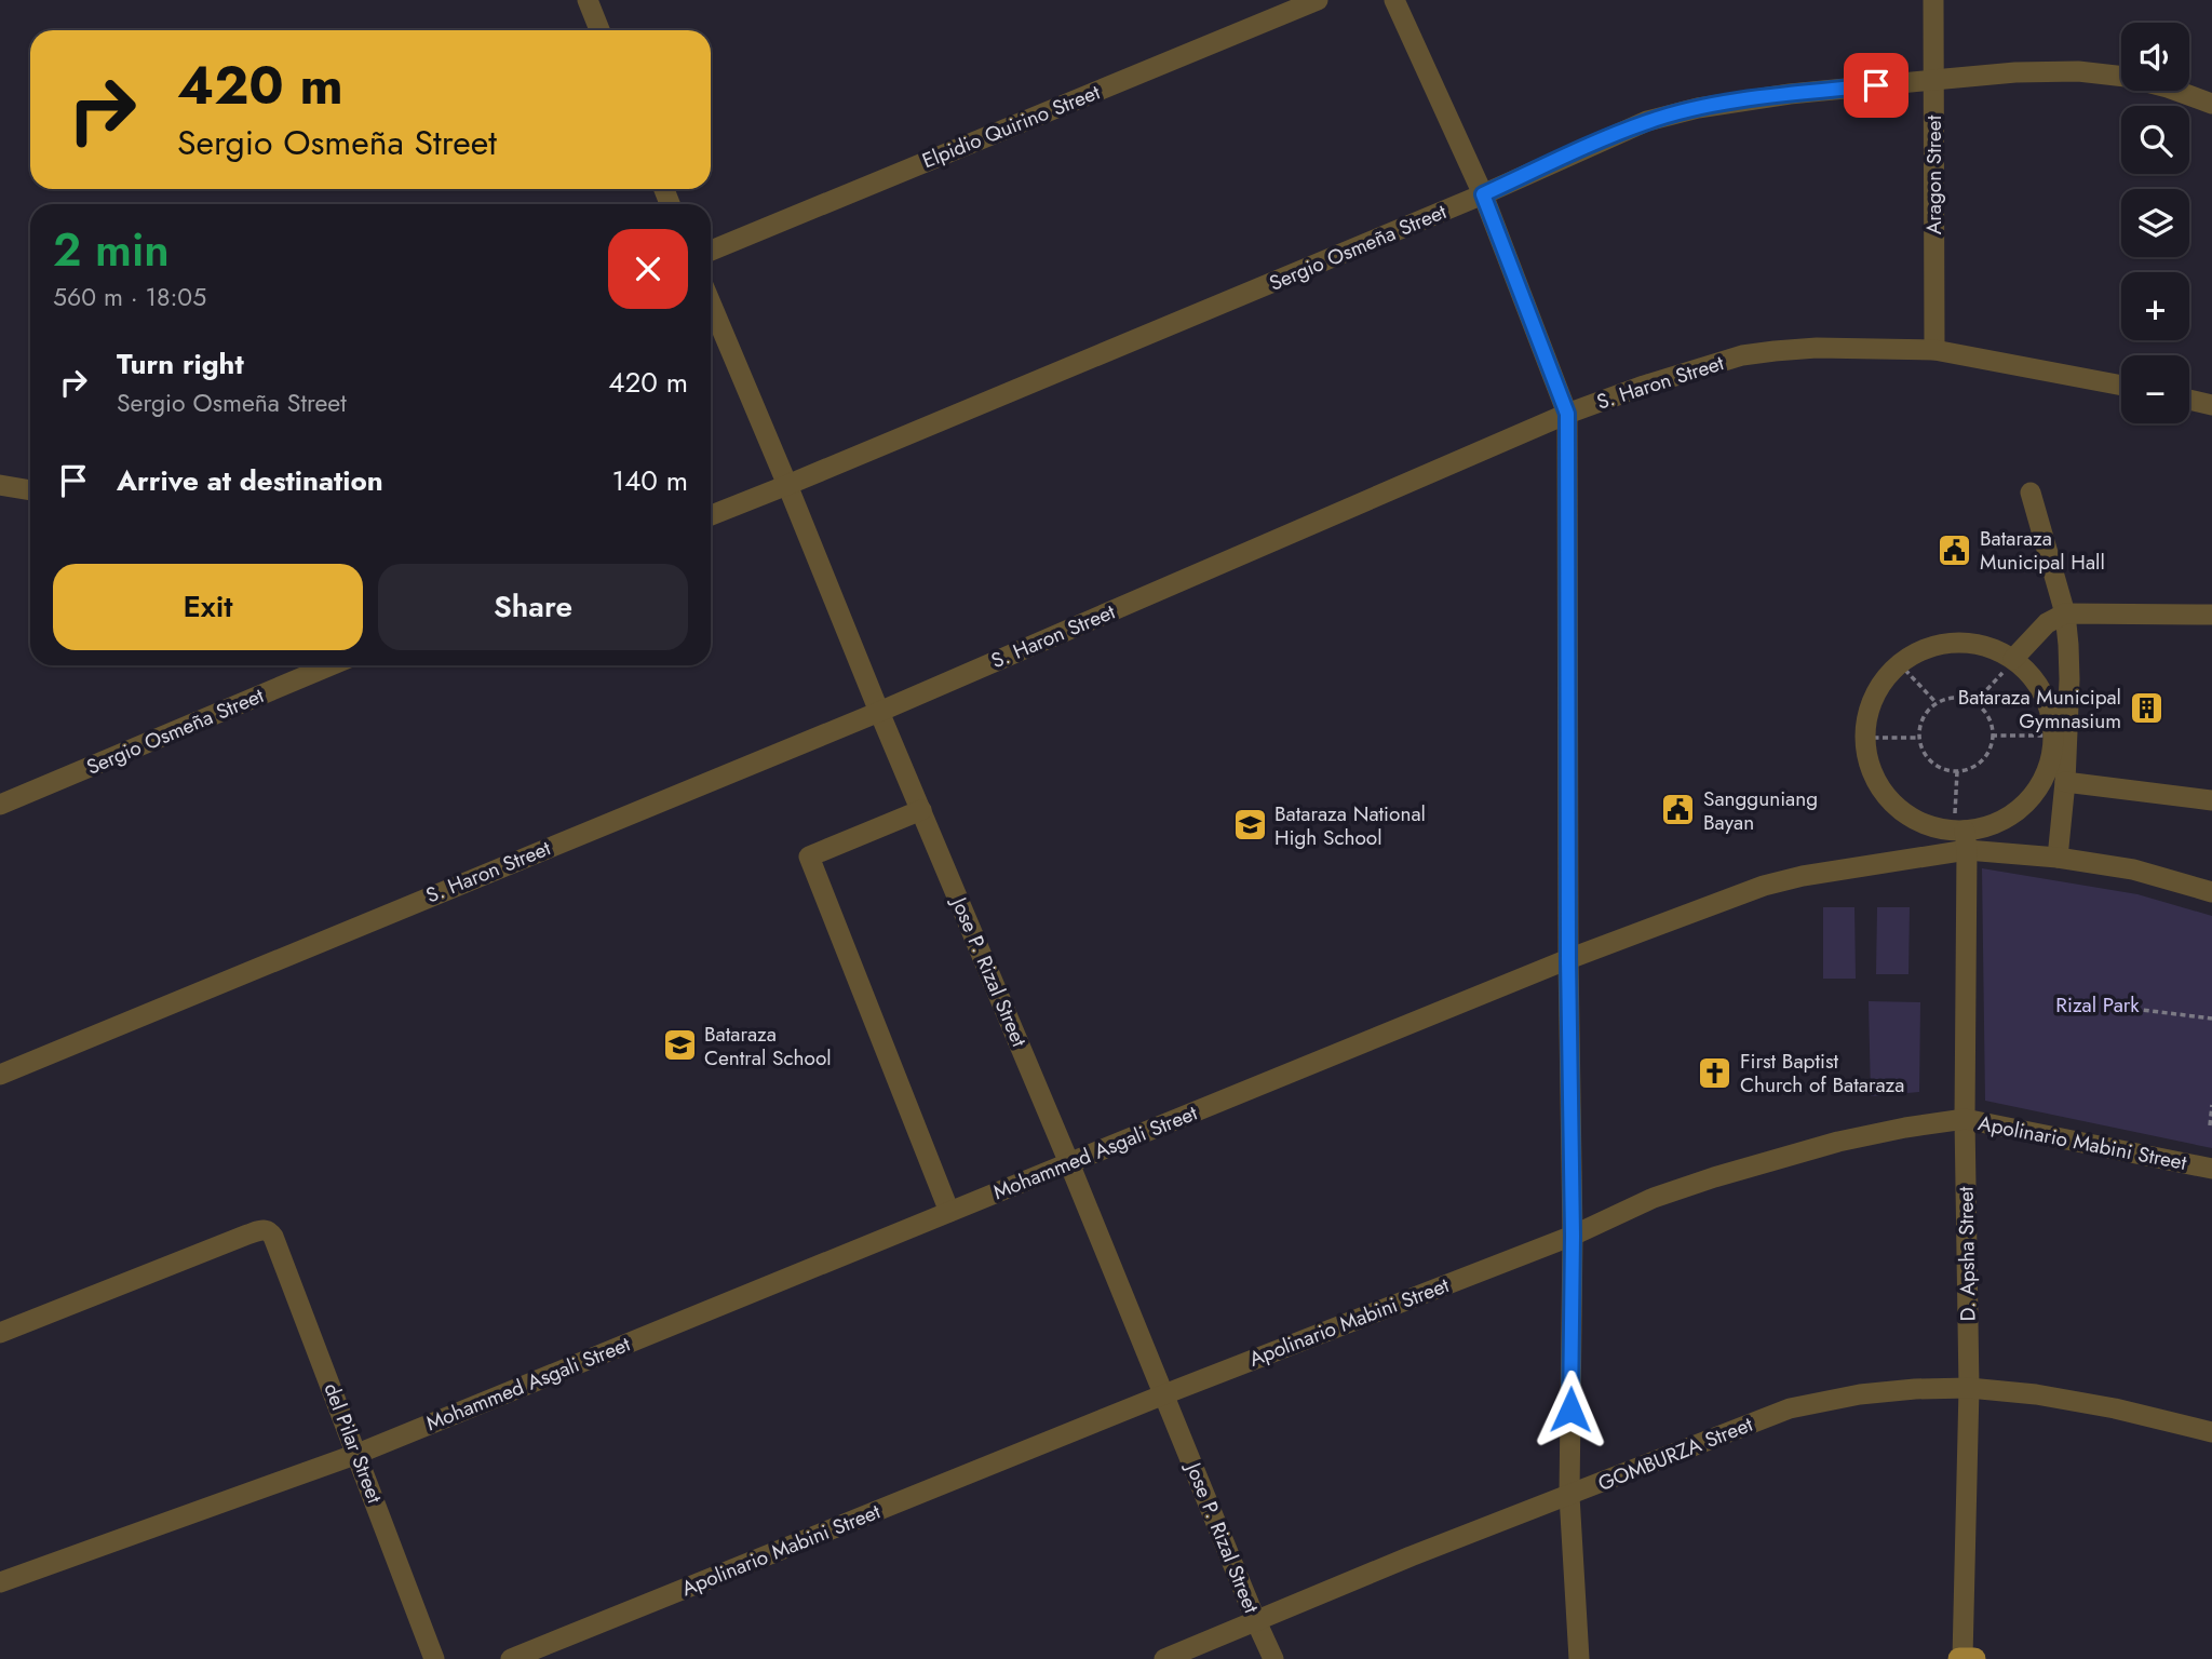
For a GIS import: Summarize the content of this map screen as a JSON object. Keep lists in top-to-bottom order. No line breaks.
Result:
{"streets":{"street":["Elpidio Quirino Street","Aragon Street","Sergio Osmeña Street","S. Haron Street","Jose P. Rizal Street","Apolinario Mabini Street","Mohammed Asgali Street","D. Apsha Street","del Pilar Street","GOMBURZA Street"]},"crossings":[["Aragon Street","Sergio Osmeña Street"],["Aragon Street","S. Haron Street"],["Sergio Osmeña Street","Jose P. Rizal Street"],["S. Haron Street","Jose P. Rizal Street"],["Jose P. Rizal Street","Apolinario Mabini Street"],["Jose P. Rizal Street","Mohammed Asgali Street"],["Jose P. Rizal Street","GOMBURZA Street"],["Apolinario Mabini Street","D. Apsha Street"],["Mohammed Asgali Street","D. Apsha Street"],["Mohammed Asgali Street","del Pilar Street"],["D. Apsha Street","GOMBURZA Street"]],"parks":["Rizal Park"],"places":{"public building":["Bataraza Municipal Hall","Sangguniang Bayan"],"building":["Bataraza Municipal Gymnasium"],"school or university":["Bataraza National High School","Bataraza Central School"],"church":["First Baptist Church of Bataraza"]},"page":{"map_buttons":["+","−"],"turn":["420 m","Sergio Osmeña Street"],"heading":["2 min","560 m · 18:05"],"list":[{"name":"Turn right","note":"Sergio Osmeña Street","value":"420 m"},{"name":"Arrive at destination","value":"140 m"}],"buttons":["Exit","Share"]}}
